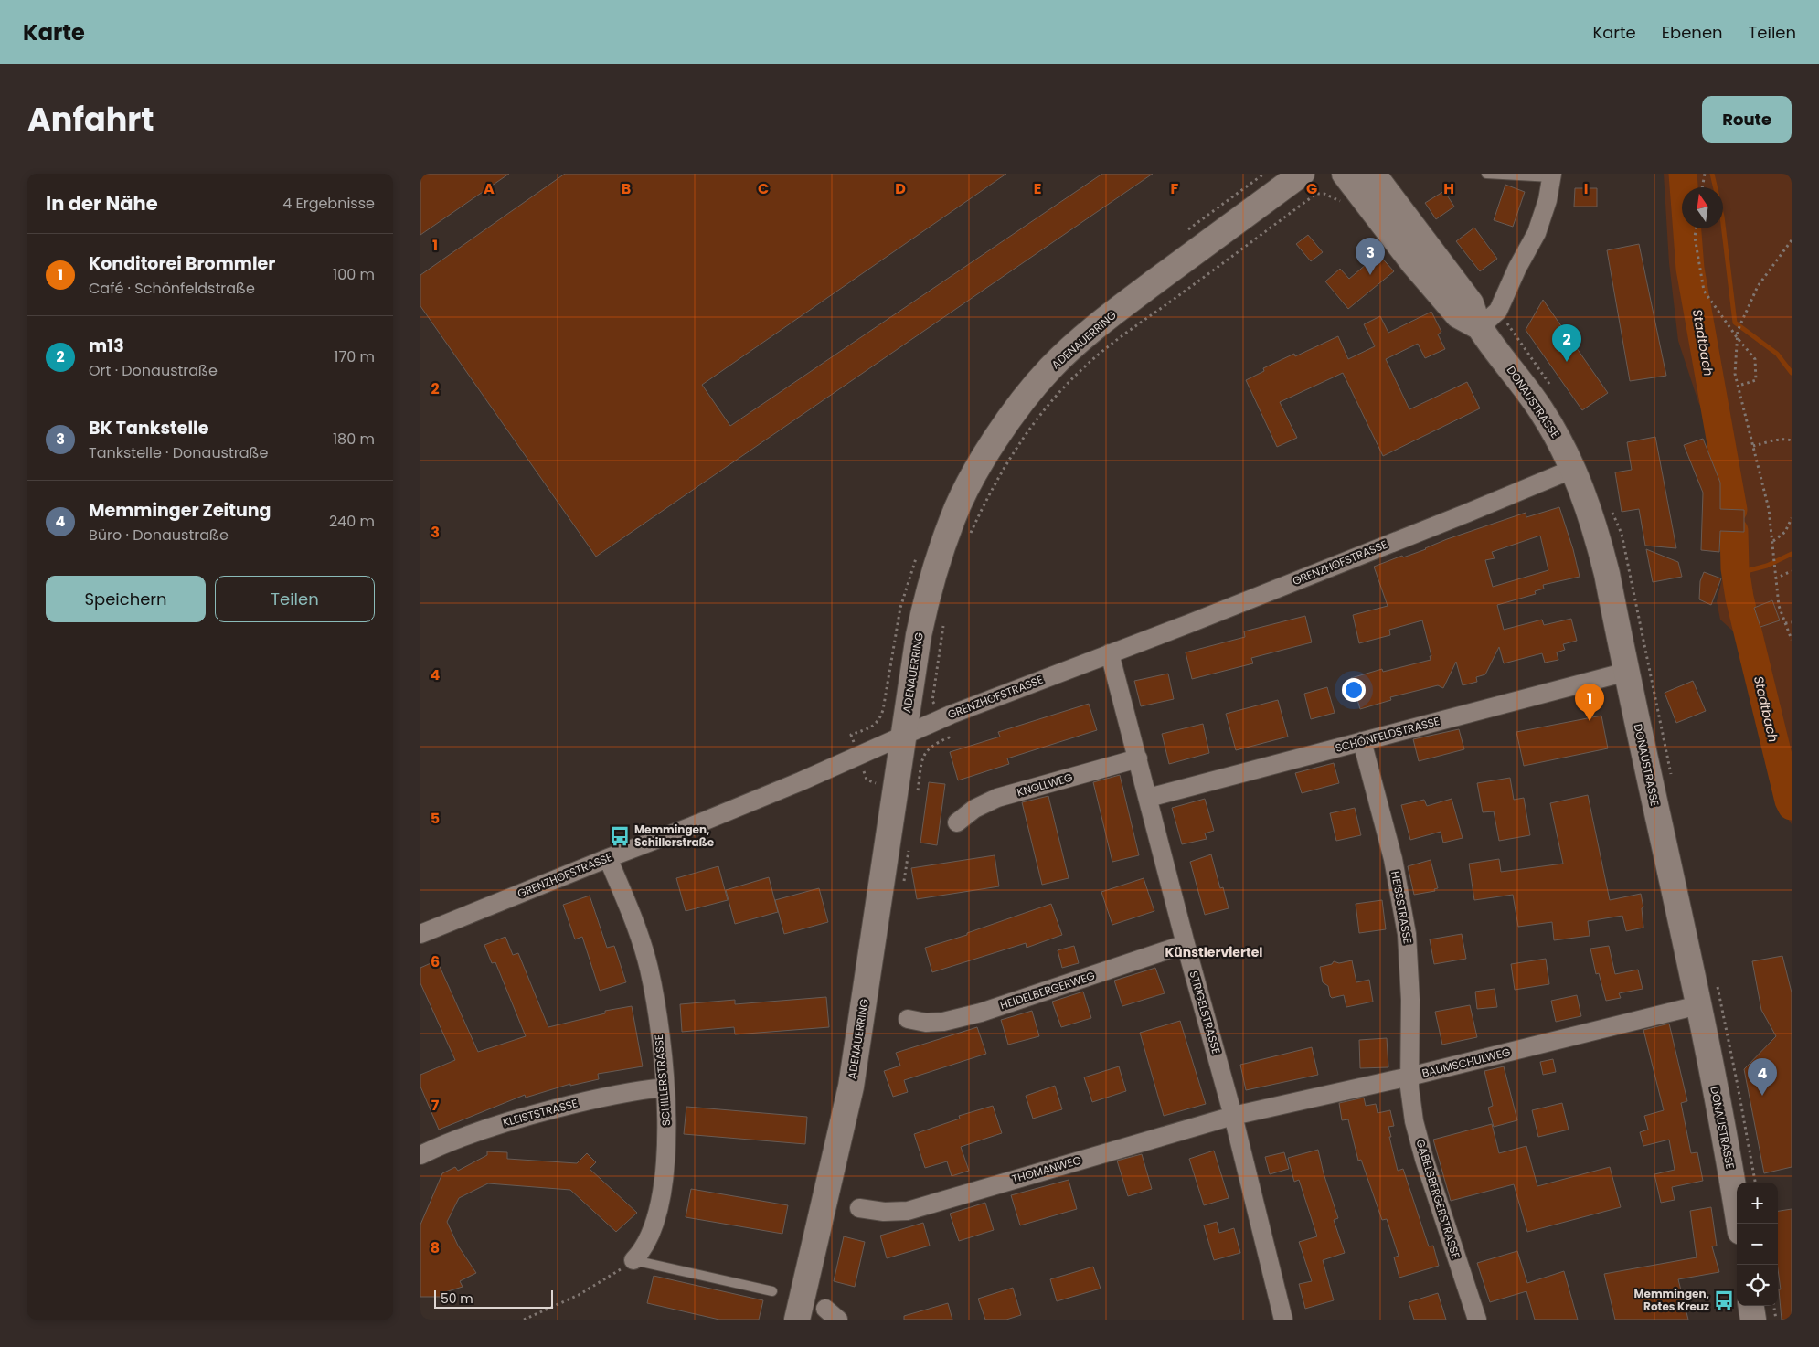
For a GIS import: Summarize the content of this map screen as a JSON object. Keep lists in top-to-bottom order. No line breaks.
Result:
{"streets":{"street":["ADENAUERRING","DONAUSTRASSE","GRENZHOFSTRASSE","SCHÖNFELDSTRASSE","KNOLLWEG","HEISSSTRASSE","HEIDELBERGERWEG","STRIGELSTRASSE","BAUMSCHULWEG","SCHILLERSTRASSE","KLEISTSTRASSE","THOMANWEG","GABELSBERGERSTRASSE"]},"crossings":[["ADENAUERRING","GRENZHOFSTRASSE"],["DONAUSTRASSE","GRENZHOFSTRASSE"],["DONAUSTRASSE","SCHÖNFELDSTRASSE"],["DONAUSTRASSE","BAUMSCHULWEG"],["GRENZHOFSTRASSE","STRIGELSTRASSE"],["GRENZHOFSTRASSE","SCHILLERSTRASSE"],["SCHÖNFELDSTRASSE","HEISSSTRASSE"],["SCHÖNFELDSTRASSE","STRIGELSTRASSE"],["KNOLLWEG","STRIGELSTRASSE"],["HEISSSTRASSE","BAUMSCHULWEG"],["HEISSSTRASSE","GABELSBERGERSTRASSE"],["HEIDELBERGERWEG","STRIGELSTRASSE"],["STRIGELSTRASSE","BAUMSCHULWEG"],["STRIGELSTRASSE","THOMANWEG"],["BAUMSCHULWEG","THOMANWEG"],["BAUMSCHULWEG","GABELSBERGERSTRASSE"],["SCHILLERSTRASSE","KLEISTSTRASSE"]],"districts":["Künstlerviertel"],"water":["Stadtbach"],"places":{"bus stop":["Memmingen, Schillerstraße","Memmingen, Rotes Kreuz"]},"scale_bar":"50 m","north":"top","page":{"header":"Karte","nav":["Karte","Ebenen","Teilen"],"title":"Anfahrt","buttons":["Route",["Speichern","Teilen"]],"heading":["In der Nähe","4 Ergebnisse"],"list":[{"mark":"1","name":"Konditorei Brommler","note":"Café · Schönfeldstraße","value":"100 m"},{"mark":"2","name":"m13","note":"Ort · Donaustraße","value":"170 m"},{"mark":"3","name":"BK Tankstelle","note":"Tankstelle · Donaustraße","value":"180 m"},{"mark":"4","name":"Memminger Zeitung","note":"Büro · Donaustraße","value":"240 m"}],"pins":["3","2","1","4"],"map_buttons":["+","−"],"scale":"50 m"},"grid":{"columns":["A","B","C","D","E","F","G","H","I"],"rows":["1","2","3","4","5","6","7","8"]}}
